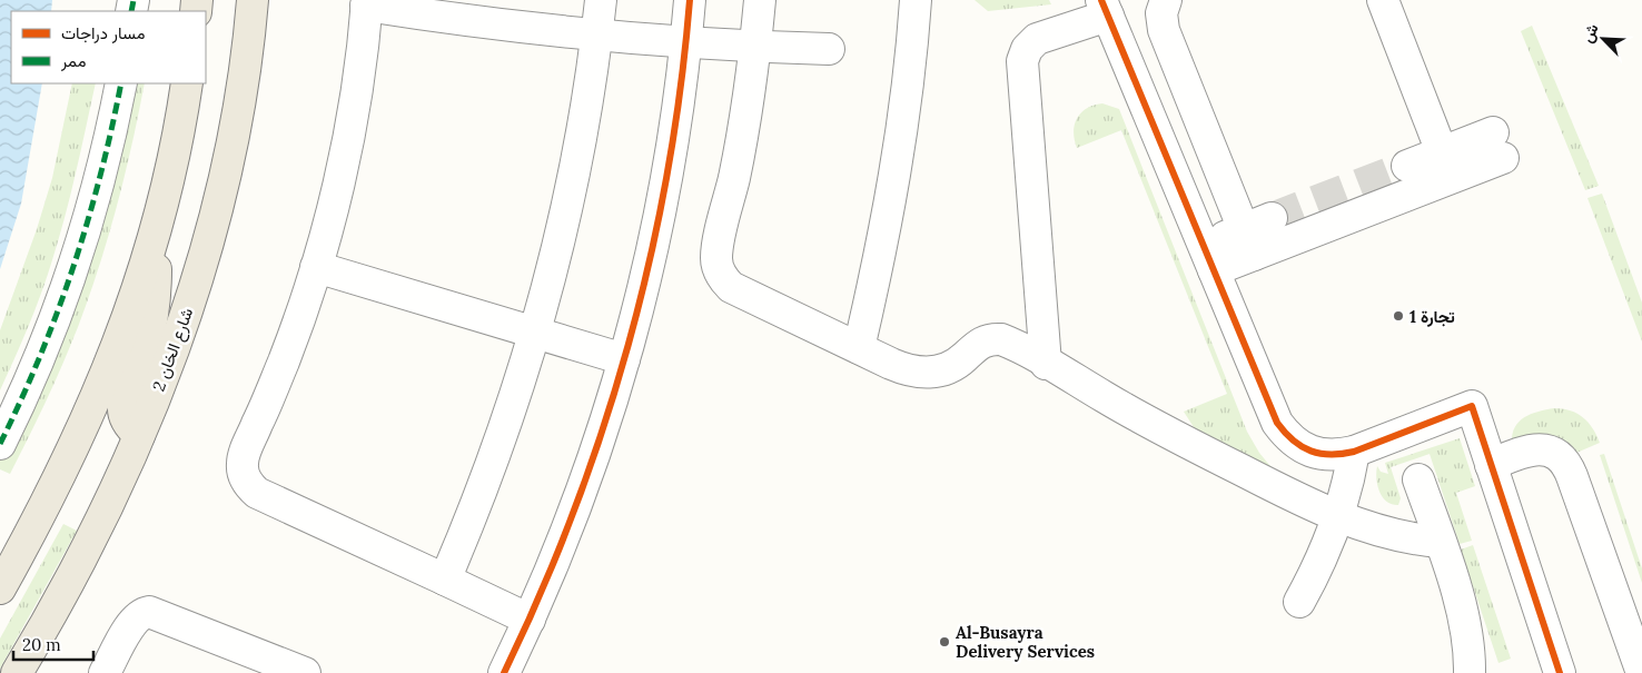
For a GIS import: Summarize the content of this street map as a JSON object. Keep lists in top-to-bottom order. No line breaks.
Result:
{"streets":{"main road":["شارع الخان 2"]},"places":["تجارة 1","Al-Busayra Delivery Services"],"legend":["مسار دراجات","ممر"],"scale_bar":"20 m","north":"top left"}
